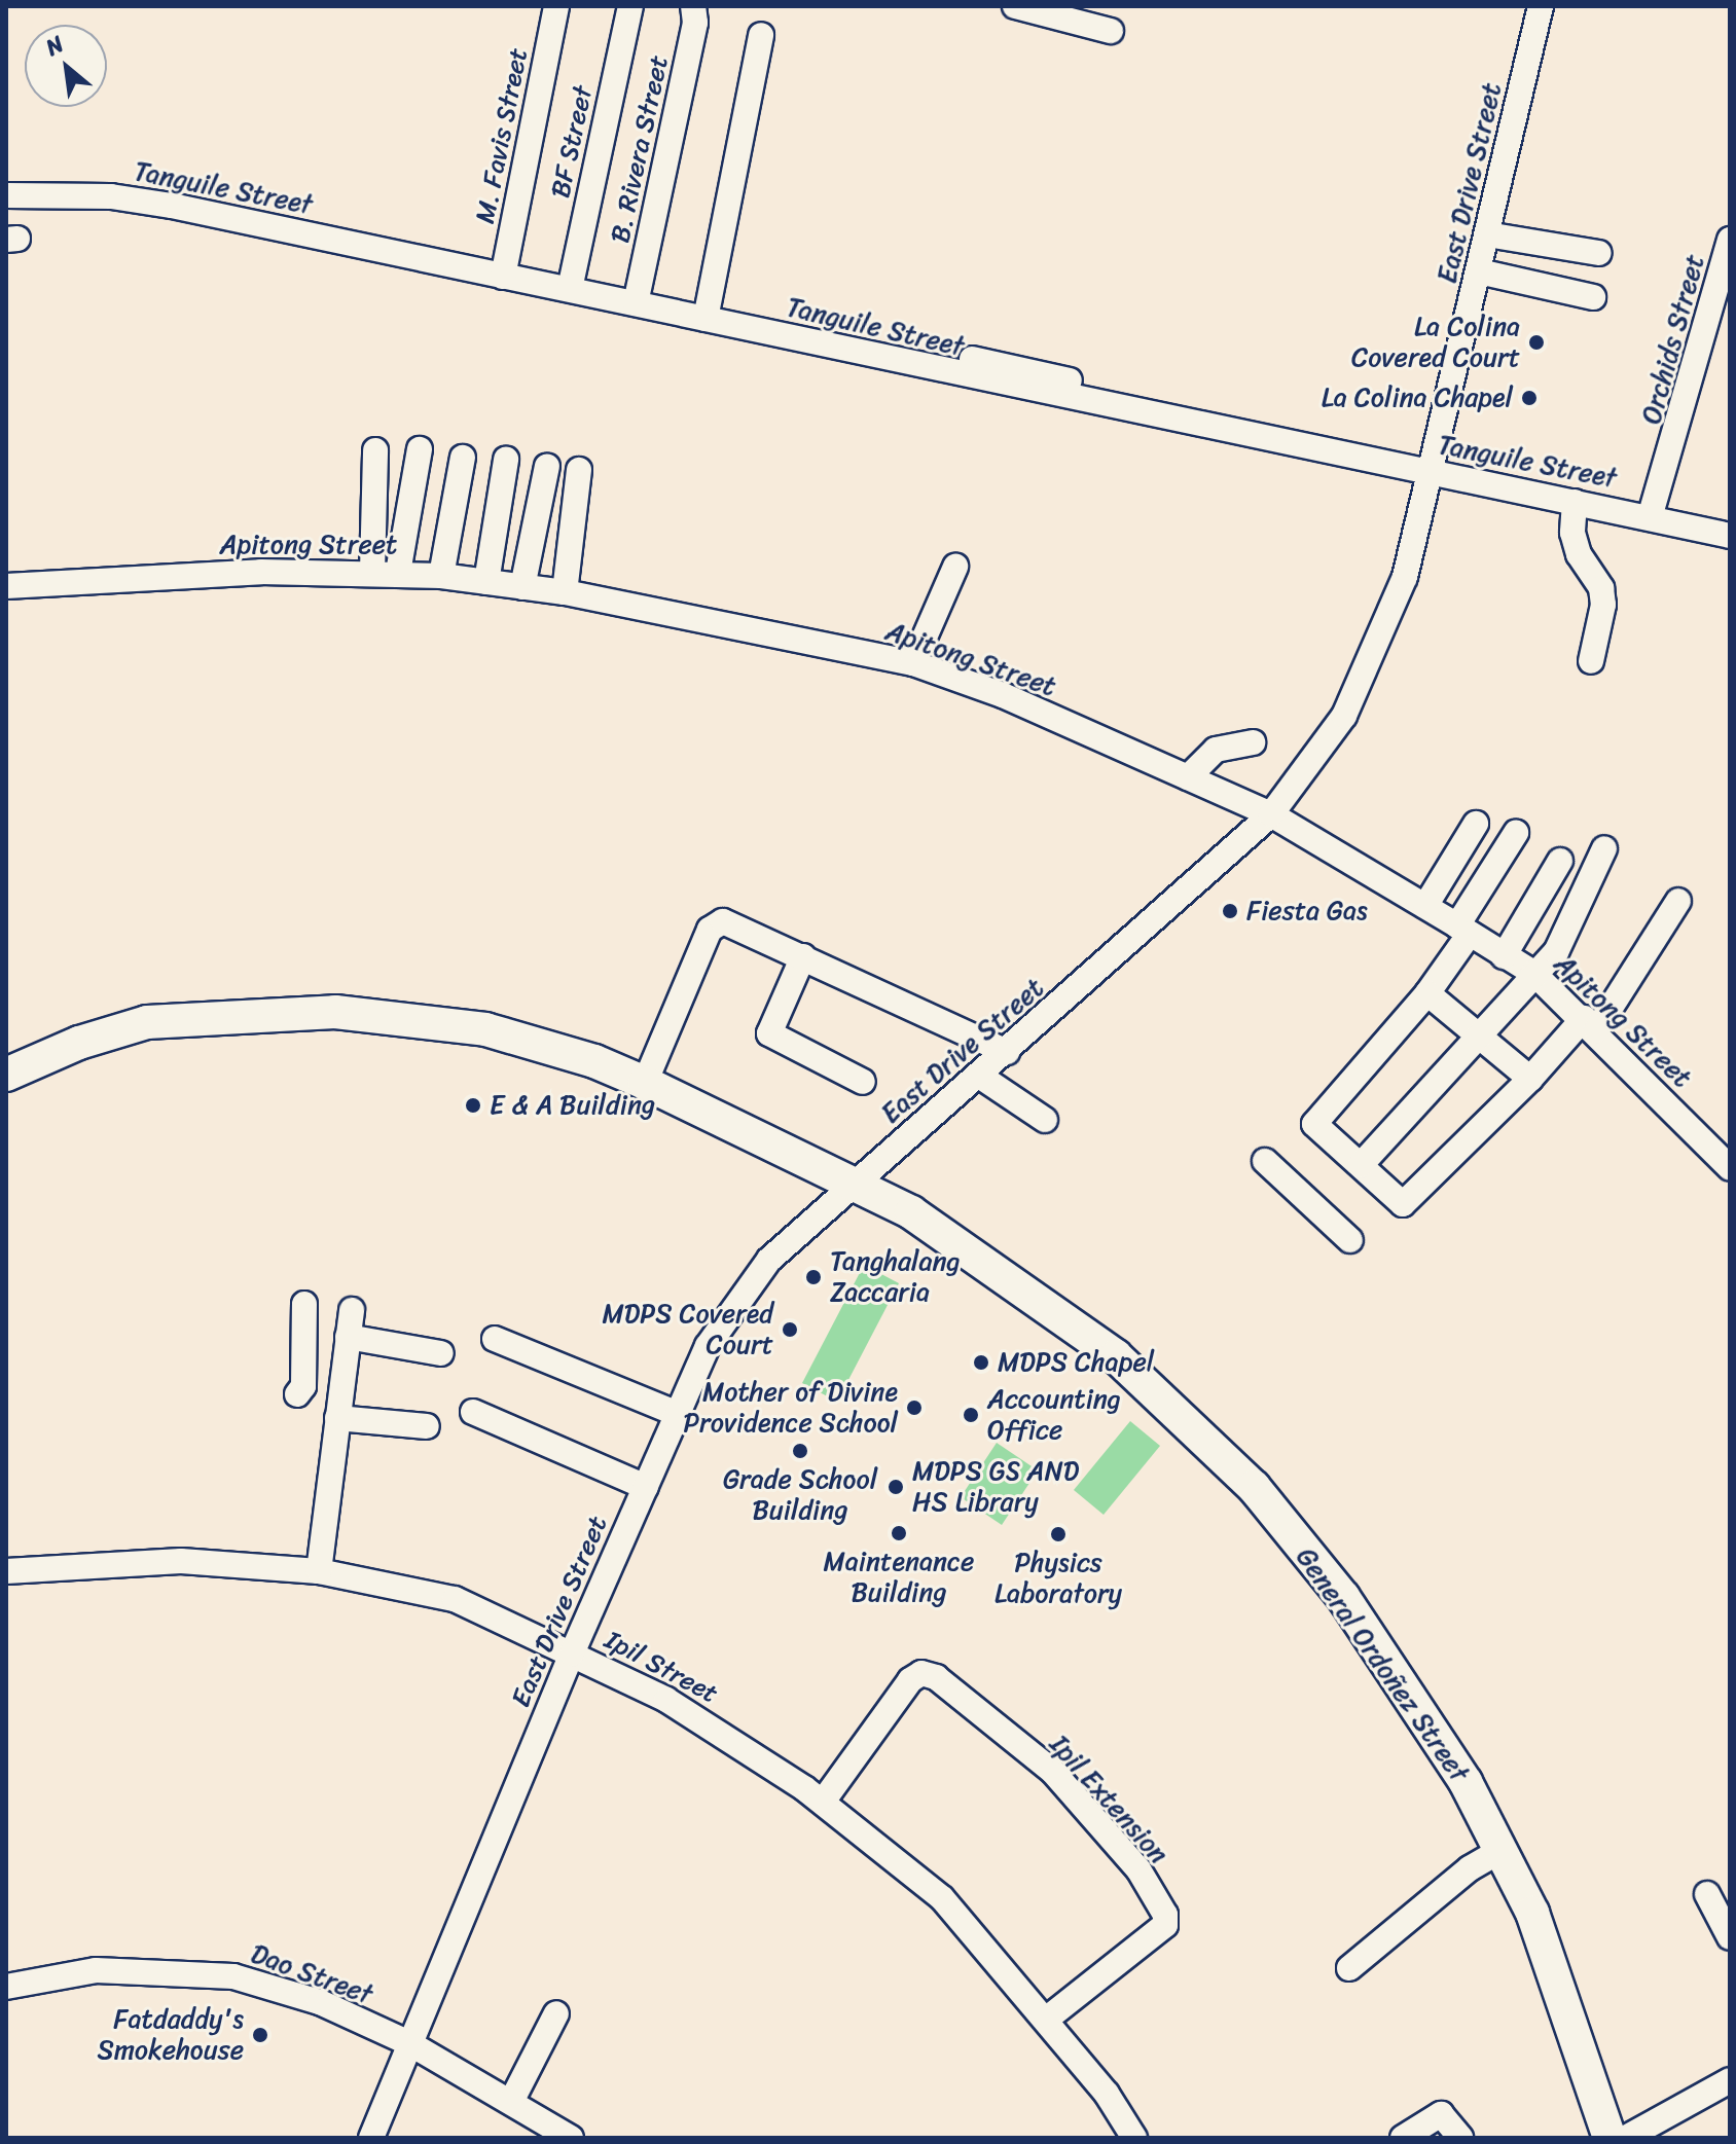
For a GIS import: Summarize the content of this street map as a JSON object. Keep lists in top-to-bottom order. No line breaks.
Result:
{"streets":{"main road":["General Ordoñez Street"],"street":["M. Favis Street","BF Street","B. Rivera Street","East Drive Street","Tanguile Street","Orchids Street","Apitong Street","Ipil Street","Ipil Extension","Dao Street"]},"crossings":[["M. Favis Street","Tanguile Street"],["BF Street","Tanguile Street"],["B. Rivera Street","Tanguile Street"],["East Drive Street","Tanguile Street"],["East Drive Street","Apitong Street"],["East Drive Street","General Ordoñez Street"],["East Drive Street","Ipil Street"],["East Drive Street","Dao Street"],["Tanguile Street","Orchids Street"],["Ipil Street","Ipil Extension"]],"places":["La Colina Covered Court","La Colina Chapel","Fiesta Gas","E & A Building","Tanghalang Zaccaria","MDPS Covered Court","MDPS Chapel","Mother of Divine Providence School","Accounting Office","Grade School Building","MDPS GS AND HS Library","Maintenance Building","Physics Laboratory","Fatdaddy's Smokehouse"],"north":"top left"}
